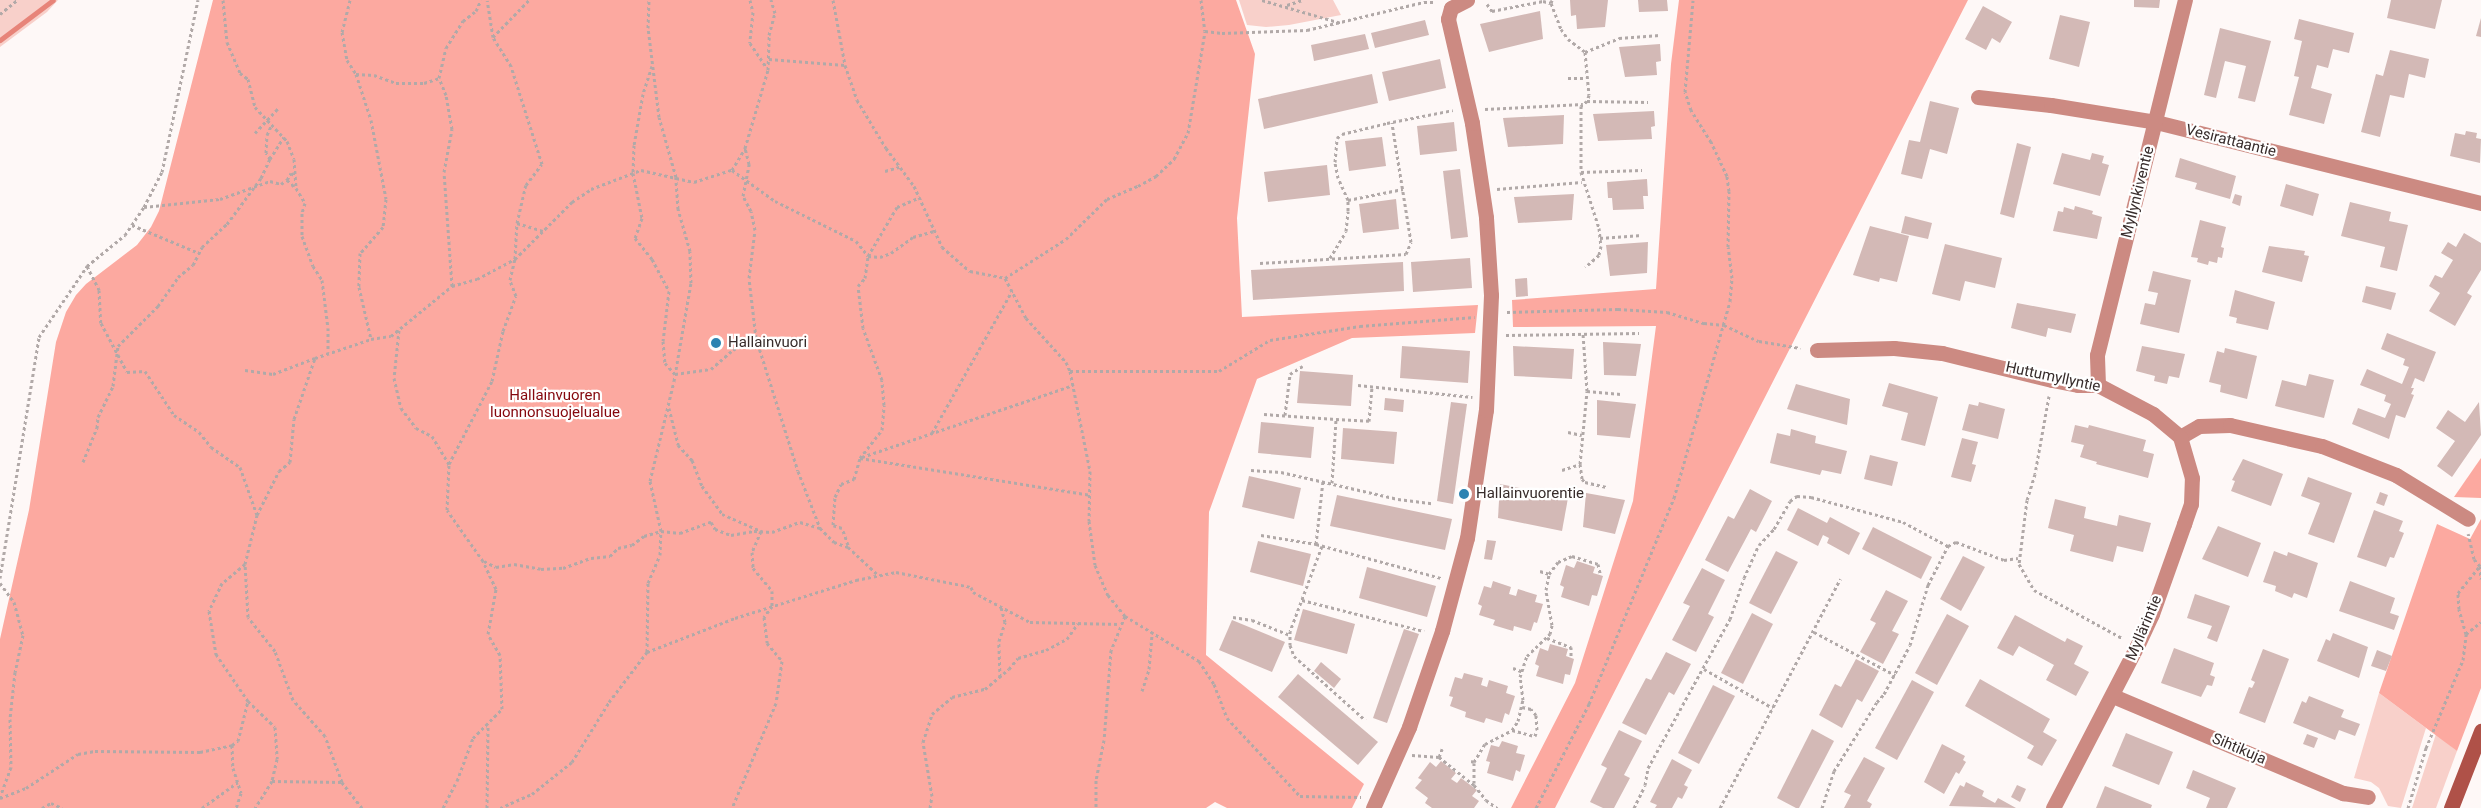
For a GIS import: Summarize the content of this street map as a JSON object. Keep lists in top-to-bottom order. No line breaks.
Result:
{"streets":{"street":["Vesirattaantie","Myllynkiventie","Huttumyllyntie","Myllärintie","Sihtikuja"]},"crossings":[["Vesirattaantie","Myllynkiventie"],["Myllynkiventie","Huttumyllyntie"],["Huttumyllyntie","Myllärintie"],["Myllärintie","Sihtikuja"]],"parks":["Hallainvuoren luonnonsuojelualue"],"places":["Hallainvuori","Hallainvuorentie"]}
